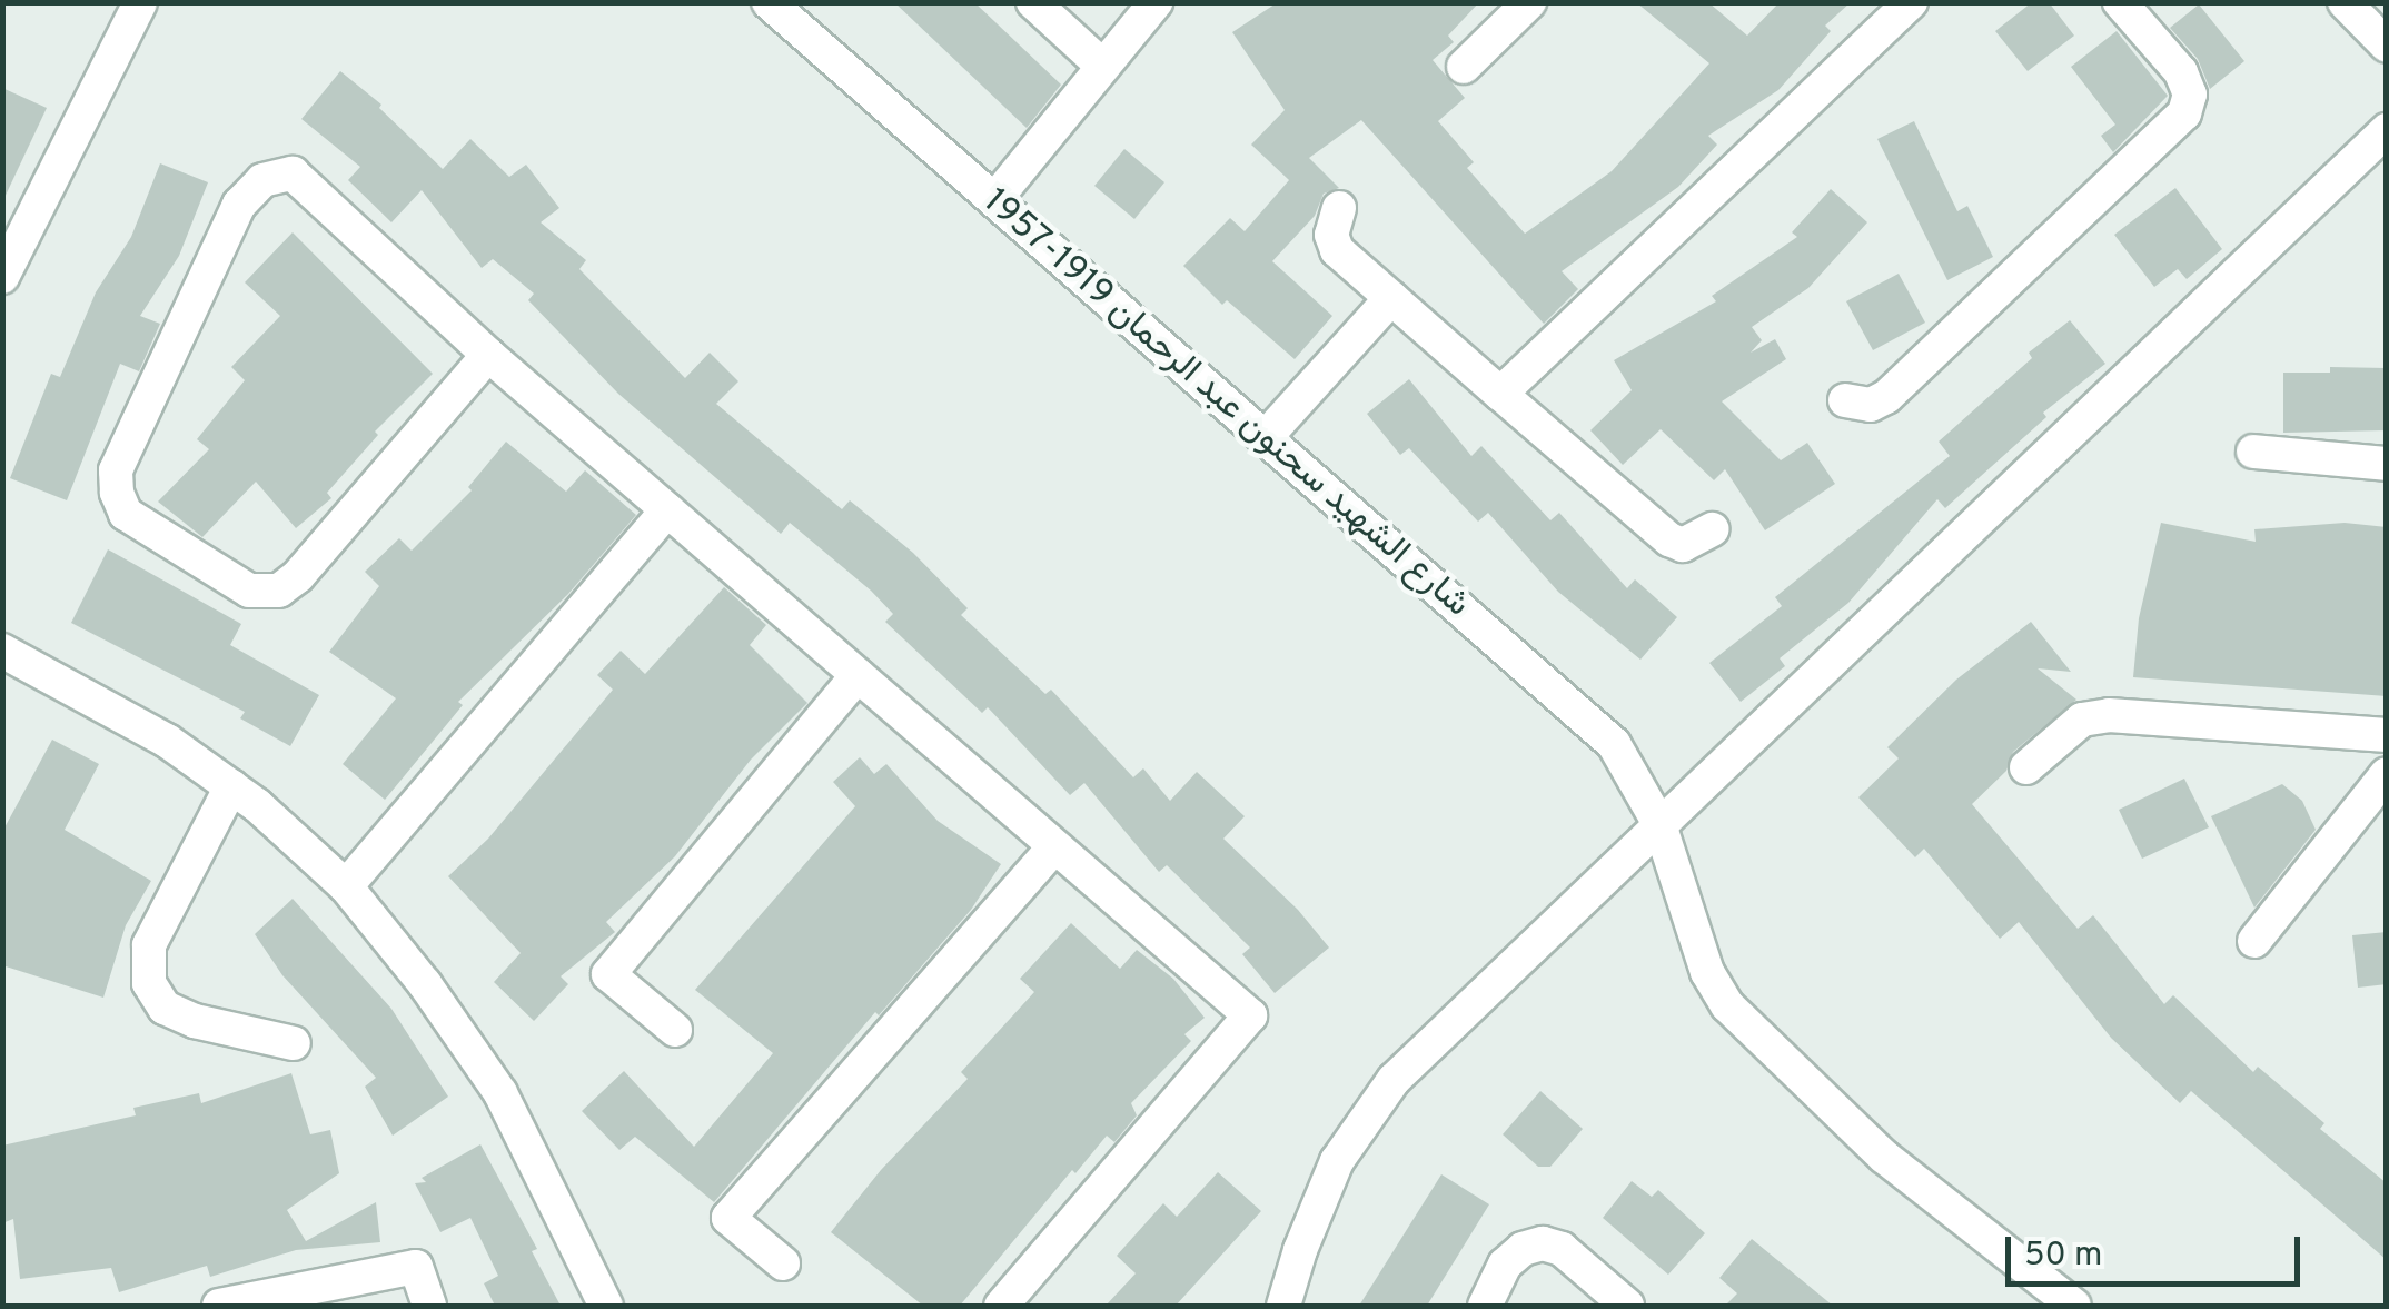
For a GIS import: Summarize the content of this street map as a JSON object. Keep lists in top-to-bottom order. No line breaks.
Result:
{"streets":{"street":["شارع الشهيد سحنون عبد الرحمان 1919-1957"]},"scale_bar":"50 m"}
